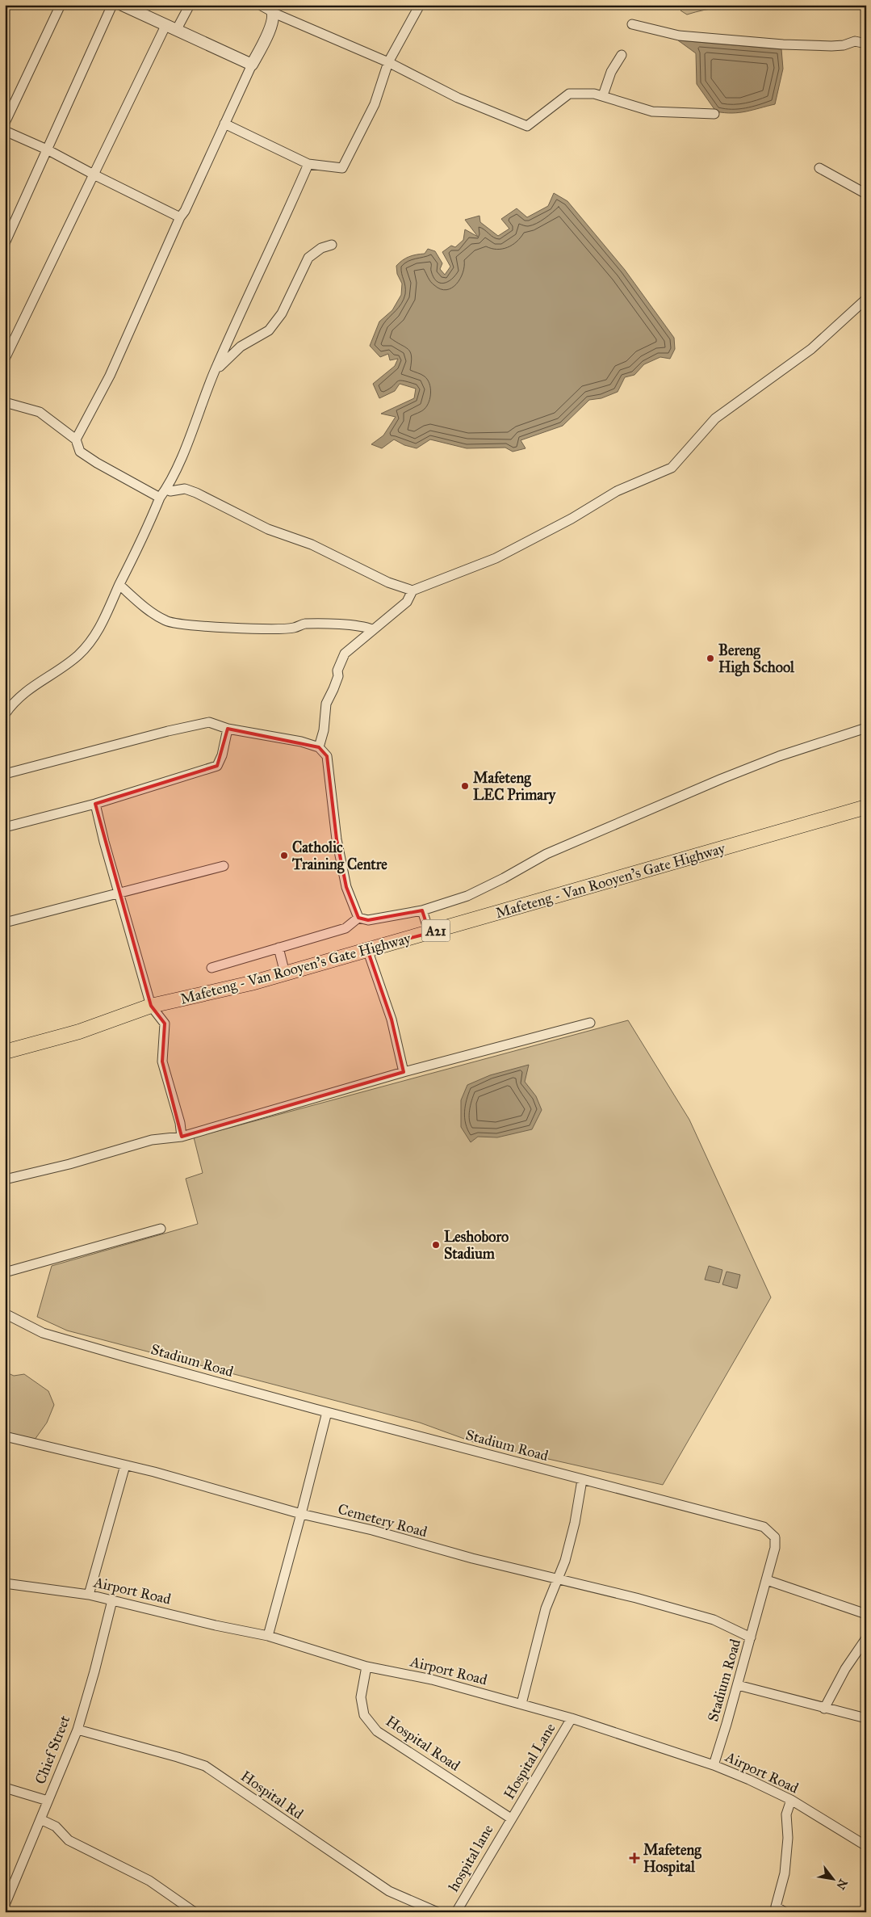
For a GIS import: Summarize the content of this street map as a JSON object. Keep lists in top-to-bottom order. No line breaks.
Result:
{"streets":{"main road":["Mafeteng - Van Rooyen's Gate Highway","A21"],"street":["Stadium Road","Cemetery Road","Airport Road","Hospital Road","Chief Street","Hospital Lane","Hospital Rd","hospital lane"]},"crossings":[["Stadium Road","Cemetery Road"],["Stadium Road","Airport Road"],["Airport Road","Hospital Road"],["Airport Road","Chief Street"],["Airport Road","Hospital Lane"],["Hospital Road","Hospital Lane"],["Hospital Road","hospital lane"],["Chief Street","Hospital Rd"],["Hospital Lane","hospital lane"]],"places":{"other":["Bereng High School","Mafeteng LEC Primary","Catholic Training Centre","Leshoboro Stadium"],"health":["Mafeteng Hospital"]},"north":"bottom right"}
